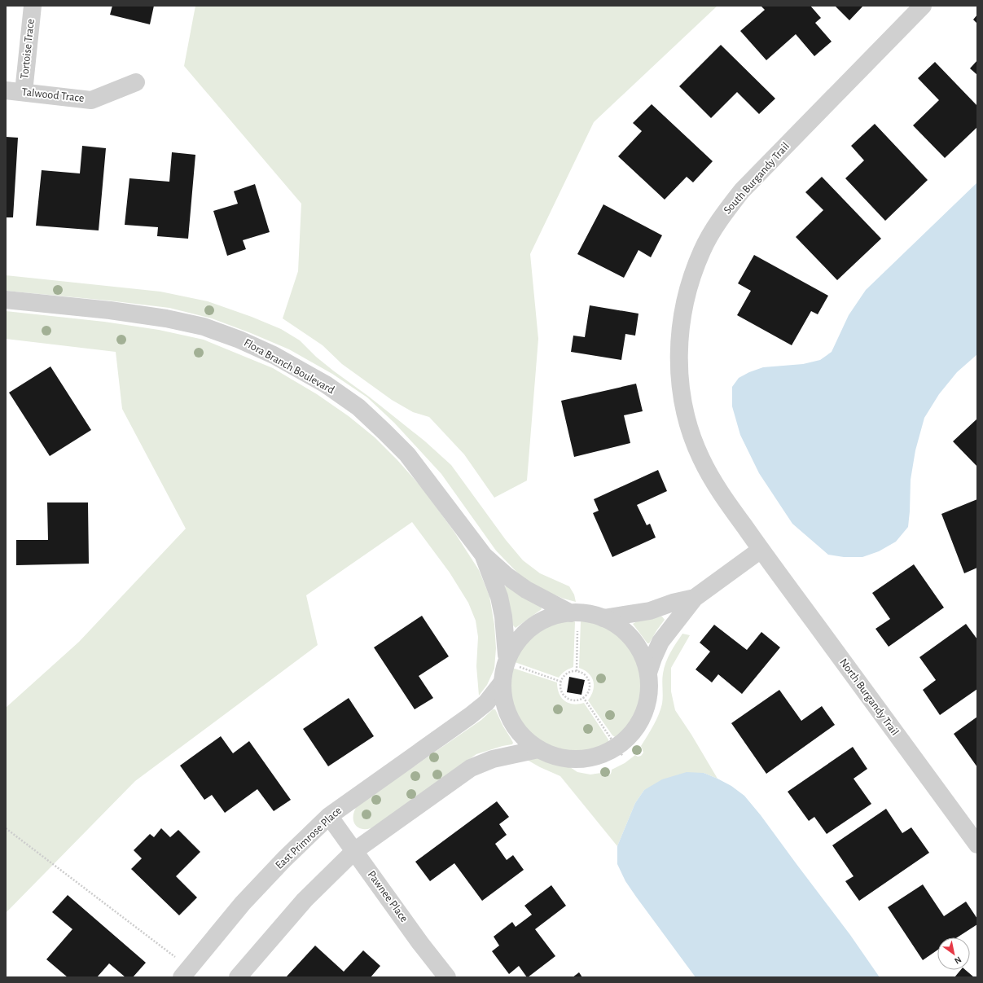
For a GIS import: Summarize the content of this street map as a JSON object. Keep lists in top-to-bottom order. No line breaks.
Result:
{"streets":{"street":["Tortoise Trace","Talwood Trace","South Burgandy Trail","Flora Branch Boulevard","North Burgandy Trail","East Primrose Place","Pawnee Place"]},"crossings":[["Tortoise Trace","Talwood Trace"],["South Burgandy Trail","North Burgandy Trail"],["Flora Branch Boulevard","East Primrose Place"],["East Primrose Place","Pawnee Place"]],"north":"bottom right"}
